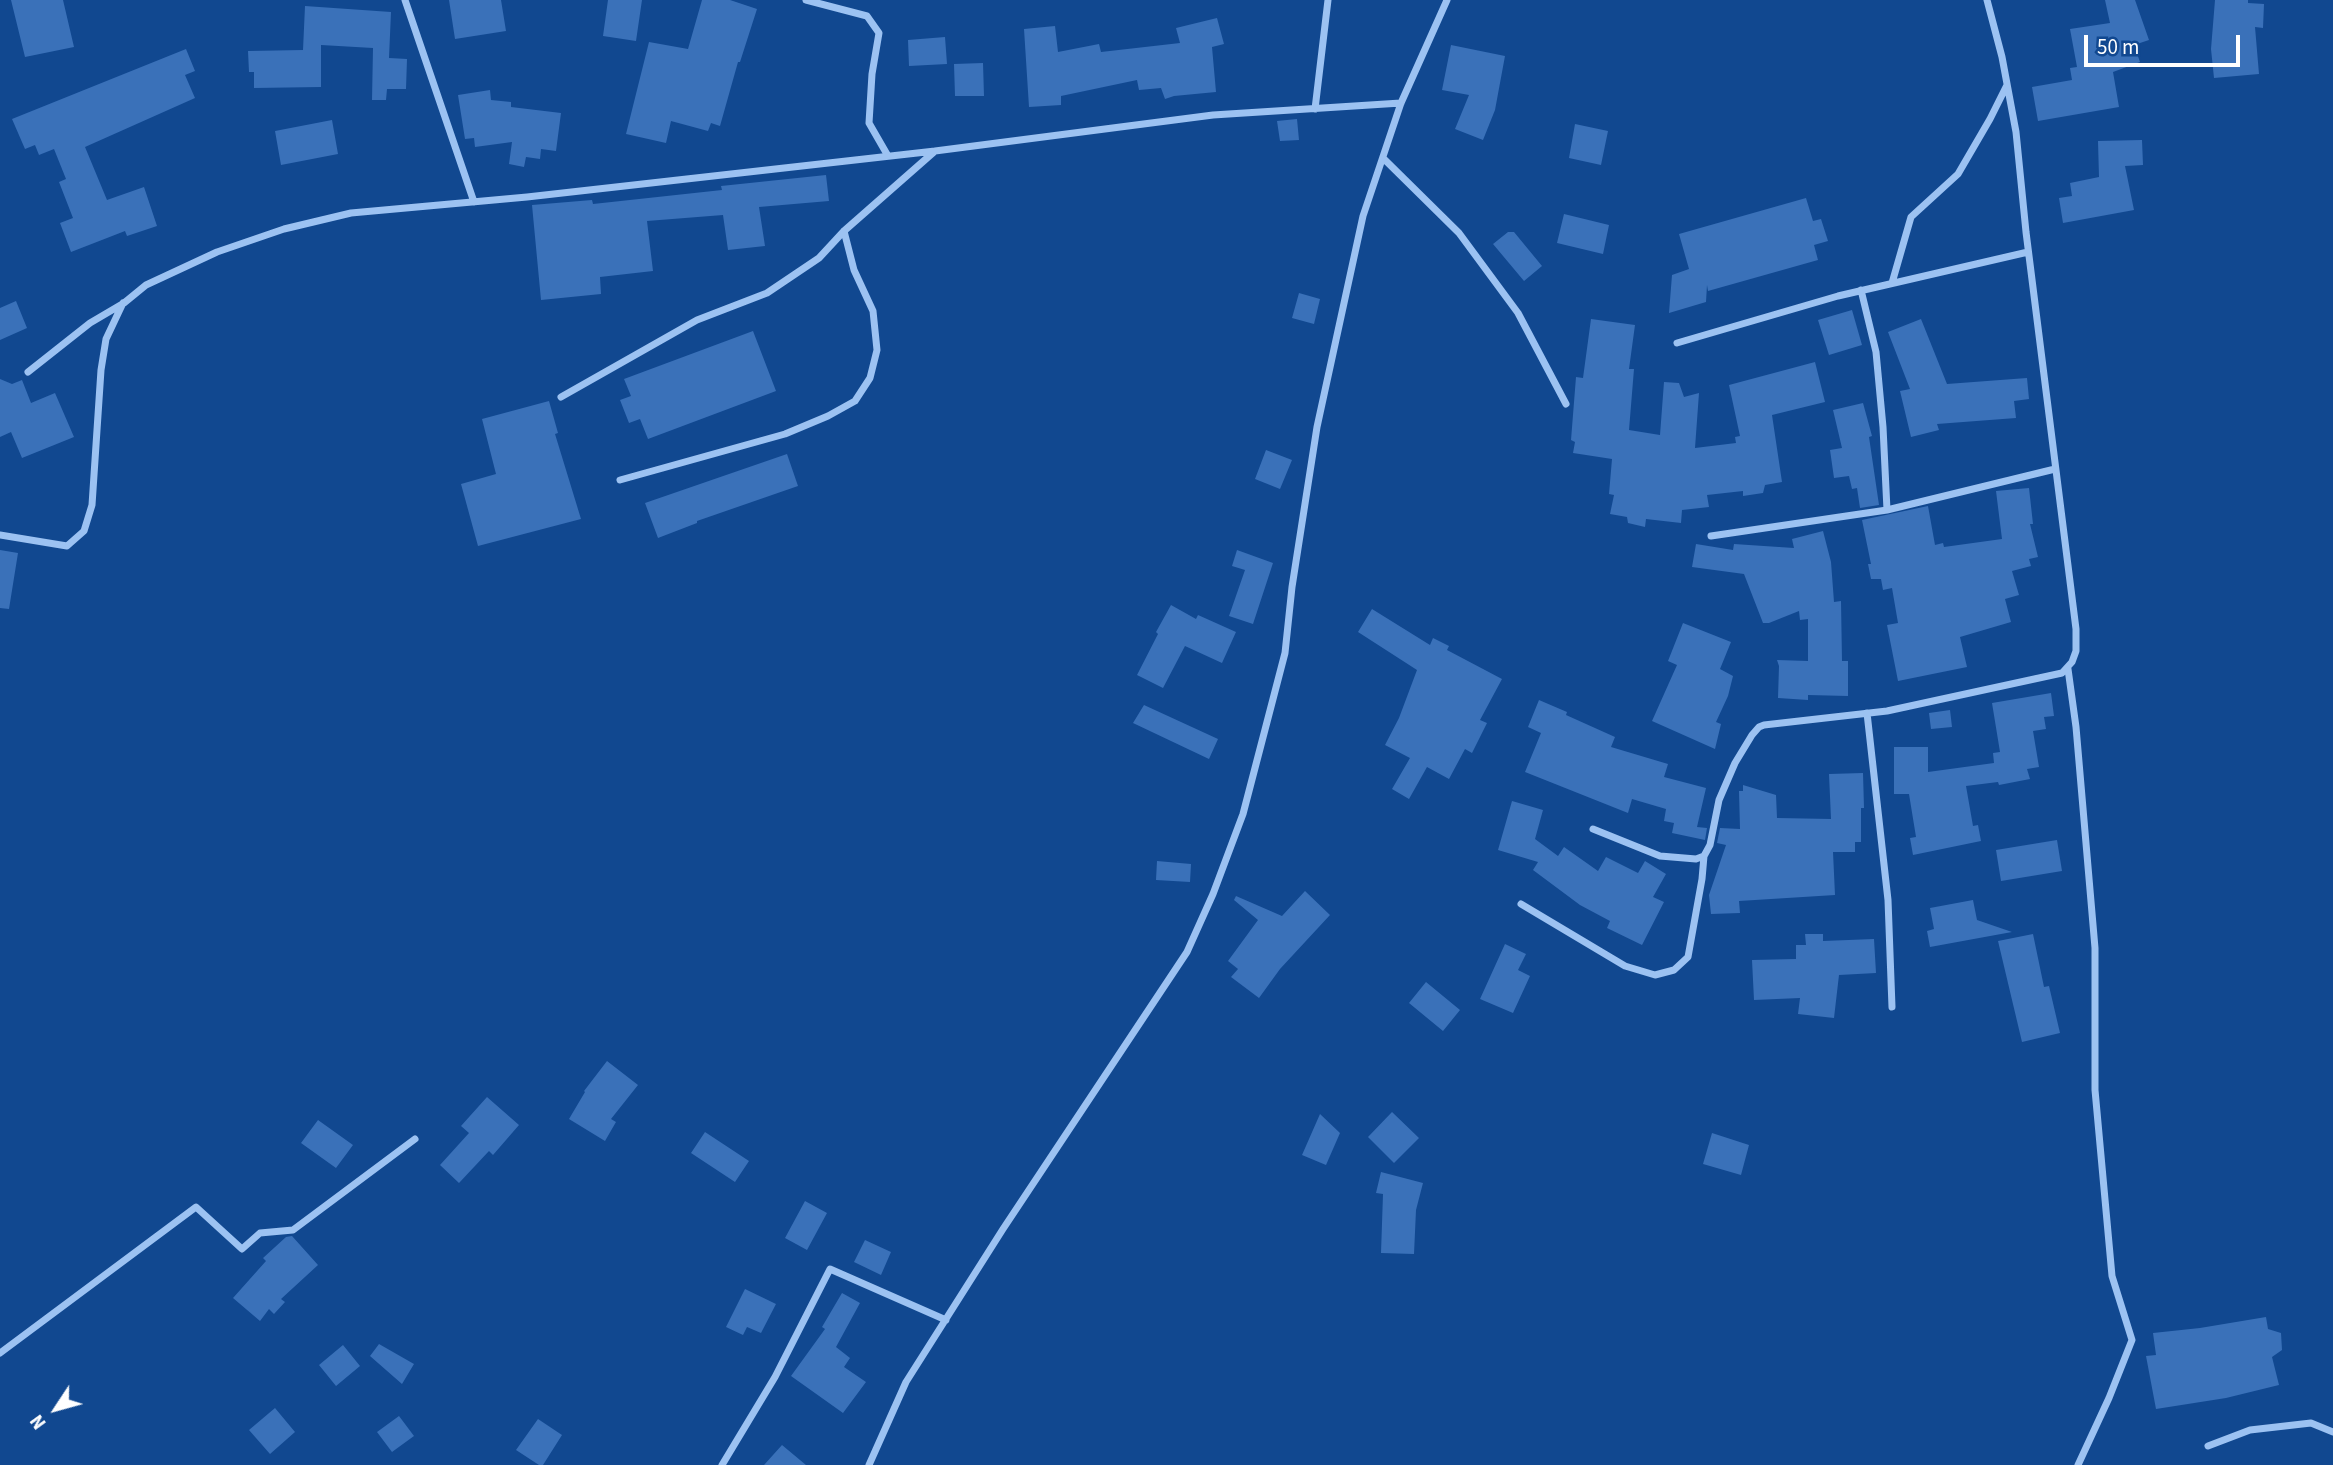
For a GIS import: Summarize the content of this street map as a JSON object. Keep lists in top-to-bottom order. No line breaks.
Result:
{"scale_bar":"50 m","north":"bottom left"}
